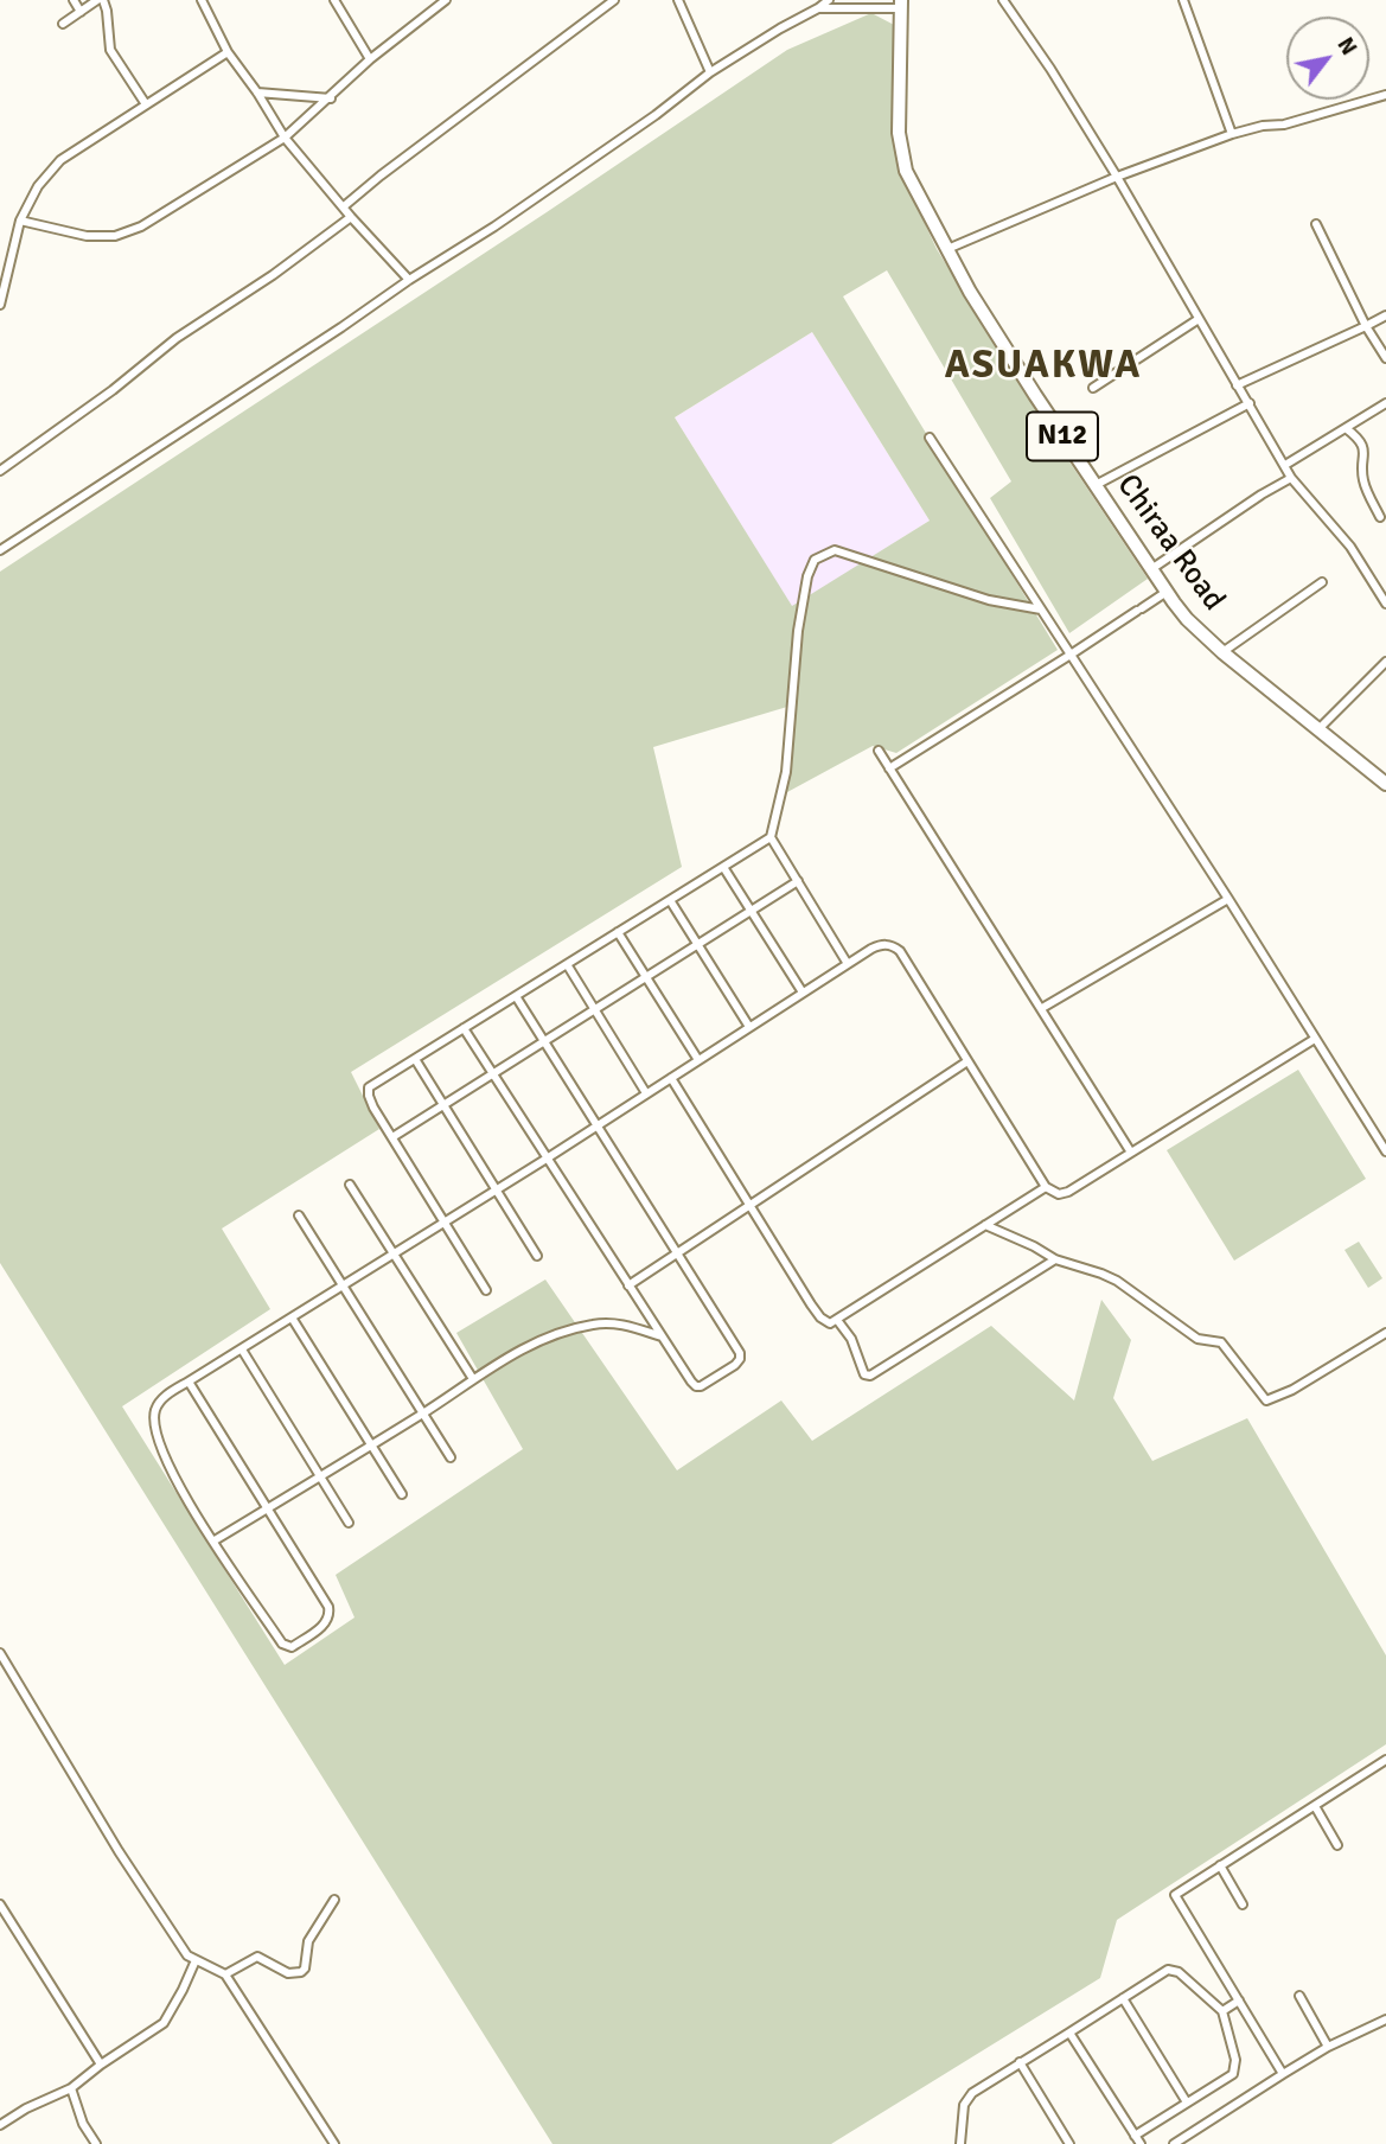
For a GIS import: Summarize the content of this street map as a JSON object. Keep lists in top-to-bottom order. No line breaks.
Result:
{"streets":{"highway":["N12","Chiraa Road"]},"districts":["ASUAKWA"],"north":"top right"}
